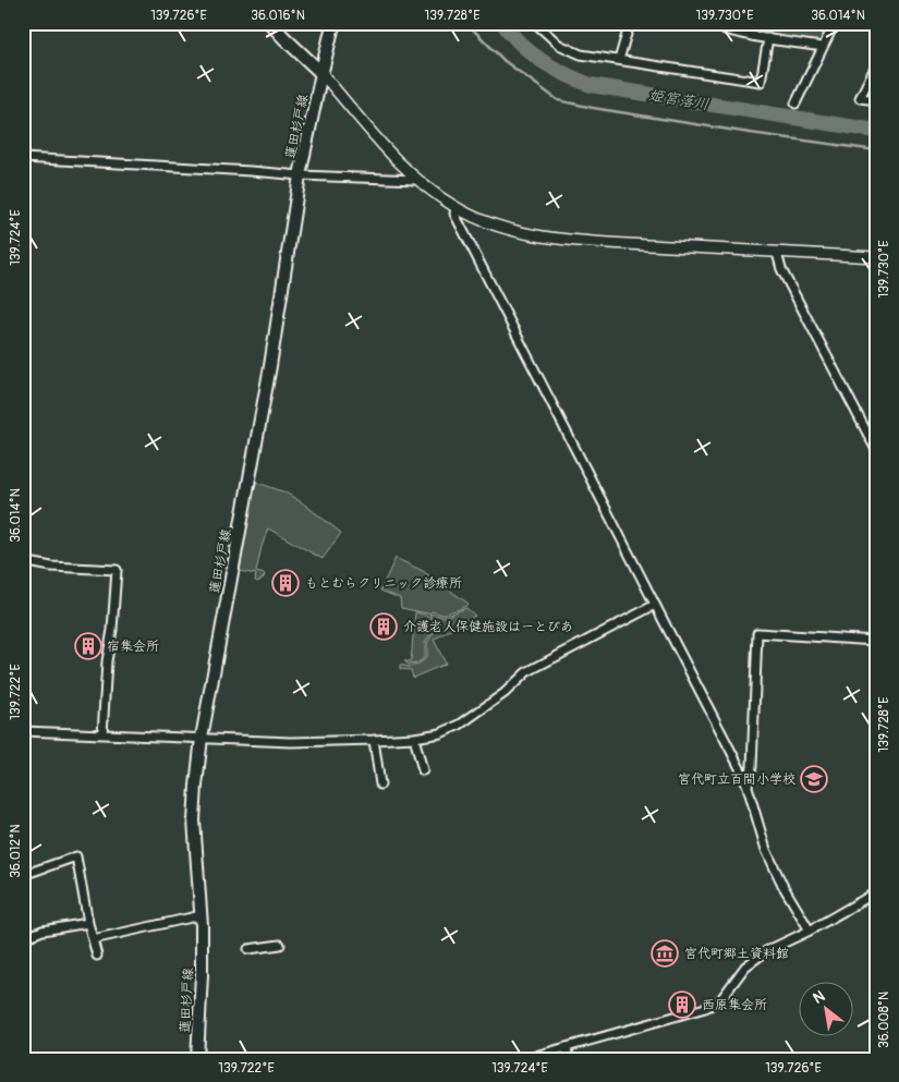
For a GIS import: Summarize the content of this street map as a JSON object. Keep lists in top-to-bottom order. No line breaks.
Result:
{"streets":{"main road":["蓮田杉戸線"]},"water":["姫宮落川"],"places":{"building":["もとむらクリニック診療所","介護老人保健施設はーとぴあ","宿集会所","西原集会所"],"school or university":["宮代町立百間小学校"],"museum":["宮代町郷土資料館"]},"north":"top left","coordinates":["139.726°E","36.016°N","139.728°E","139.730°E","36.014°N","139.724°E","139.722°E","36.012°N","36.008°N"]}
